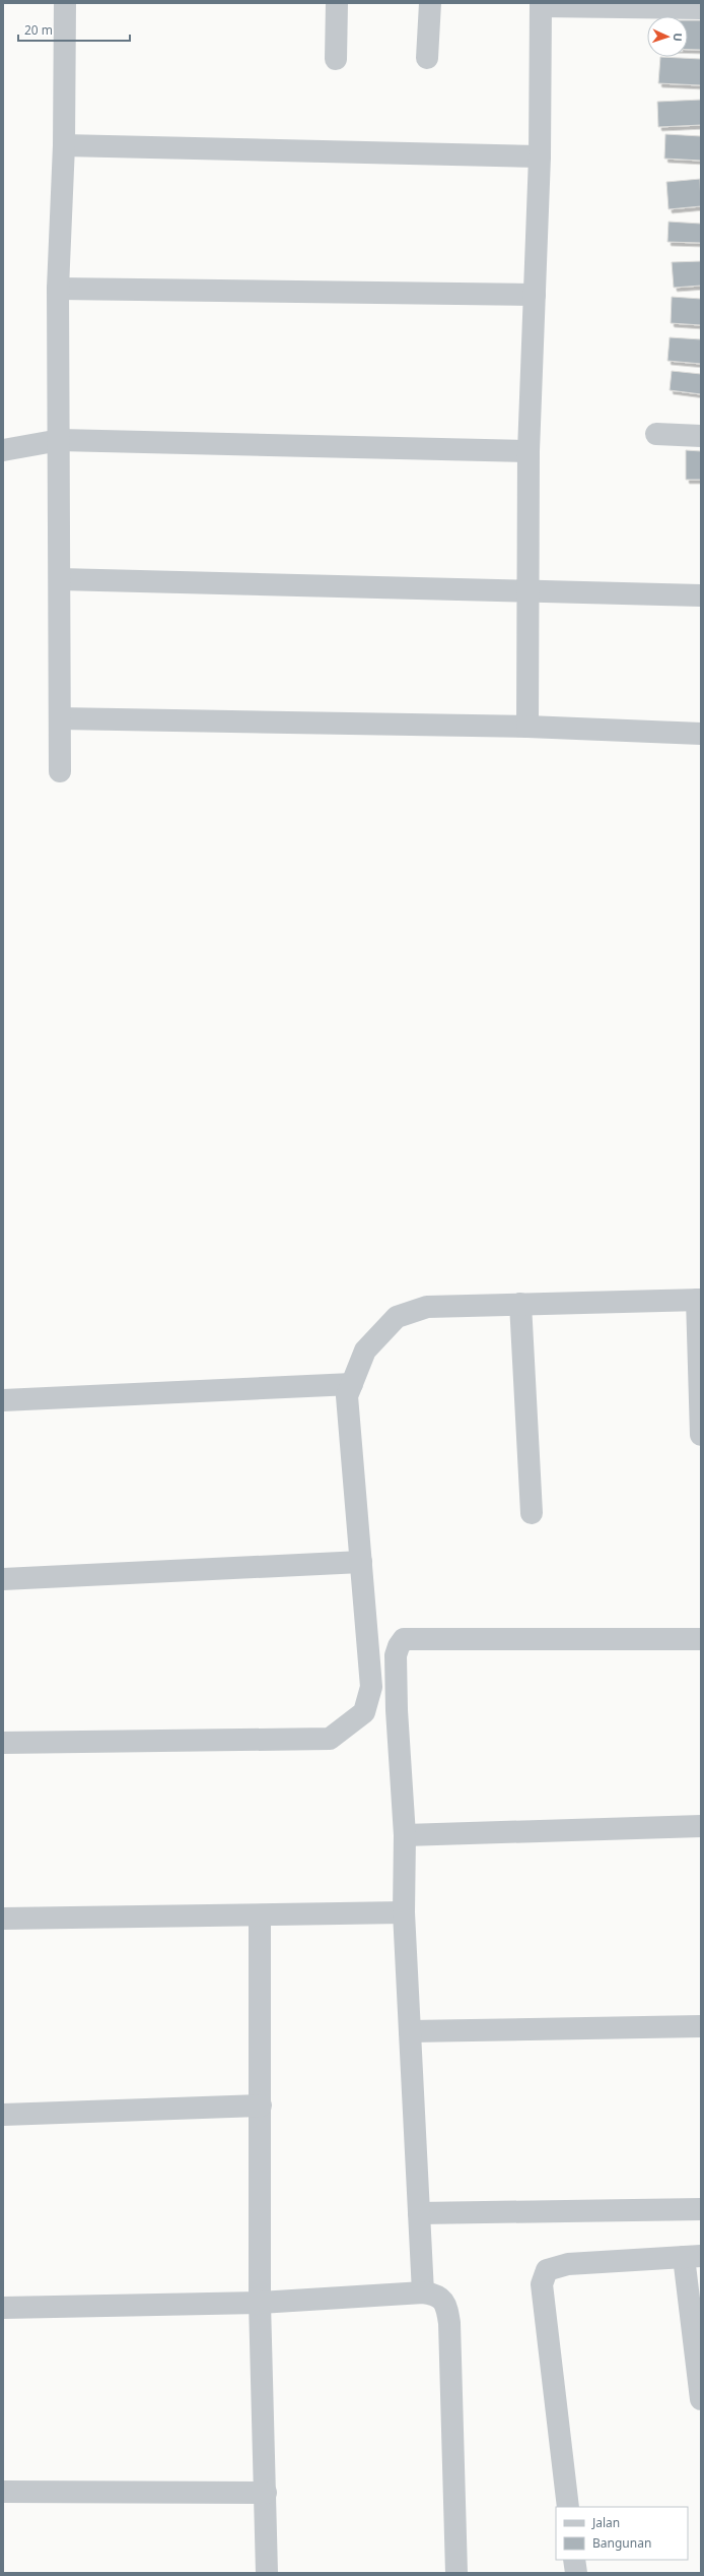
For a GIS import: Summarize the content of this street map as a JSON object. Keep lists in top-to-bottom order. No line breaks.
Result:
{"legend":["Jalan","Bangunan"],"scale_bar":"20 m","north":"right"}
